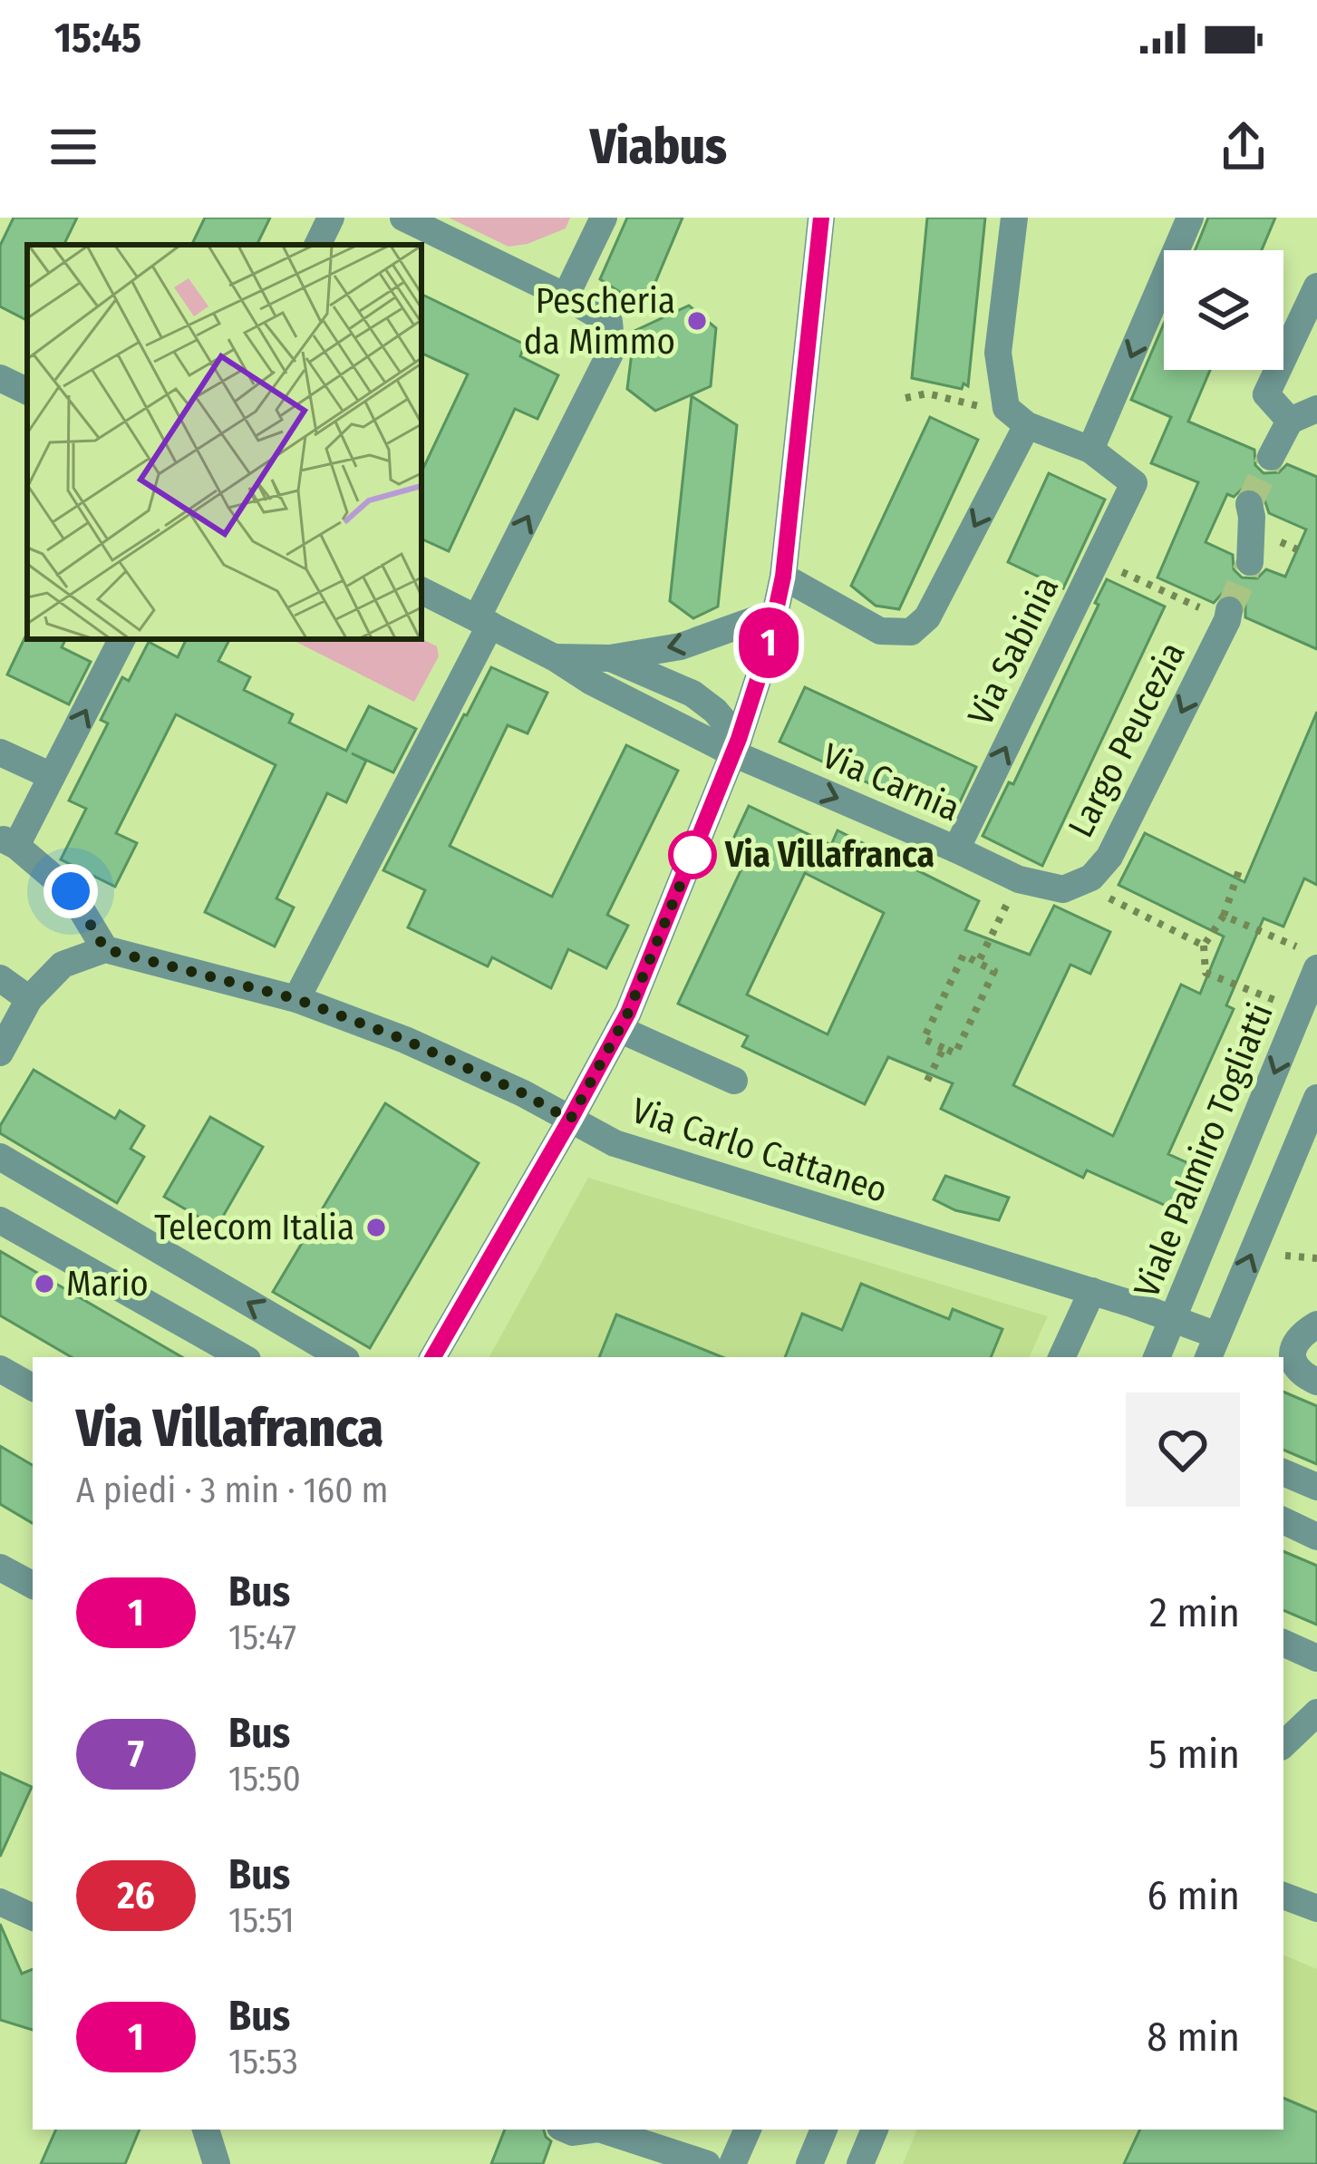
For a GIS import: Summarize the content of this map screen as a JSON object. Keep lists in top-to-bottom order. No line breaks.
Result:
{"streets":{"street":["Via Sabinia","Largo Peucezia","Via Carnia","Via Carlo Cattaneo","Viale Palmiro Togliatti"]},"crossings":[["Via Sabinia","Largo Peucezia"],["Via Sabinia","Via Carnia"],["Largo Peucezia","Via Carnia"],["Via Carlo Cattaneo","Viale Palmiro Togliatti"]],"one_way":["Via Sabinia","Largo Peucezia"],"places":["Pescheria da Mimmo","Via Villafranca","Telecom Italia","Mario"],"lines":["bus line 1"],"page":{"status":"15:45","header":"Viabus","on_map":"1","heading":["Via Villafranca","A piedi · 3 min · 160 m"],"list":[{"mark":"1","name":"Bus","note":"15:47","value":"2 min"},{"mark":"7","name":"Bus","note":"15:50","value":"5 min"},{"mark":"26","name":"Bus","note":"15:51","value":"6 min"},{"mark":"1","name":"Bus","note":"15:53","value":"8 min"}]}}
